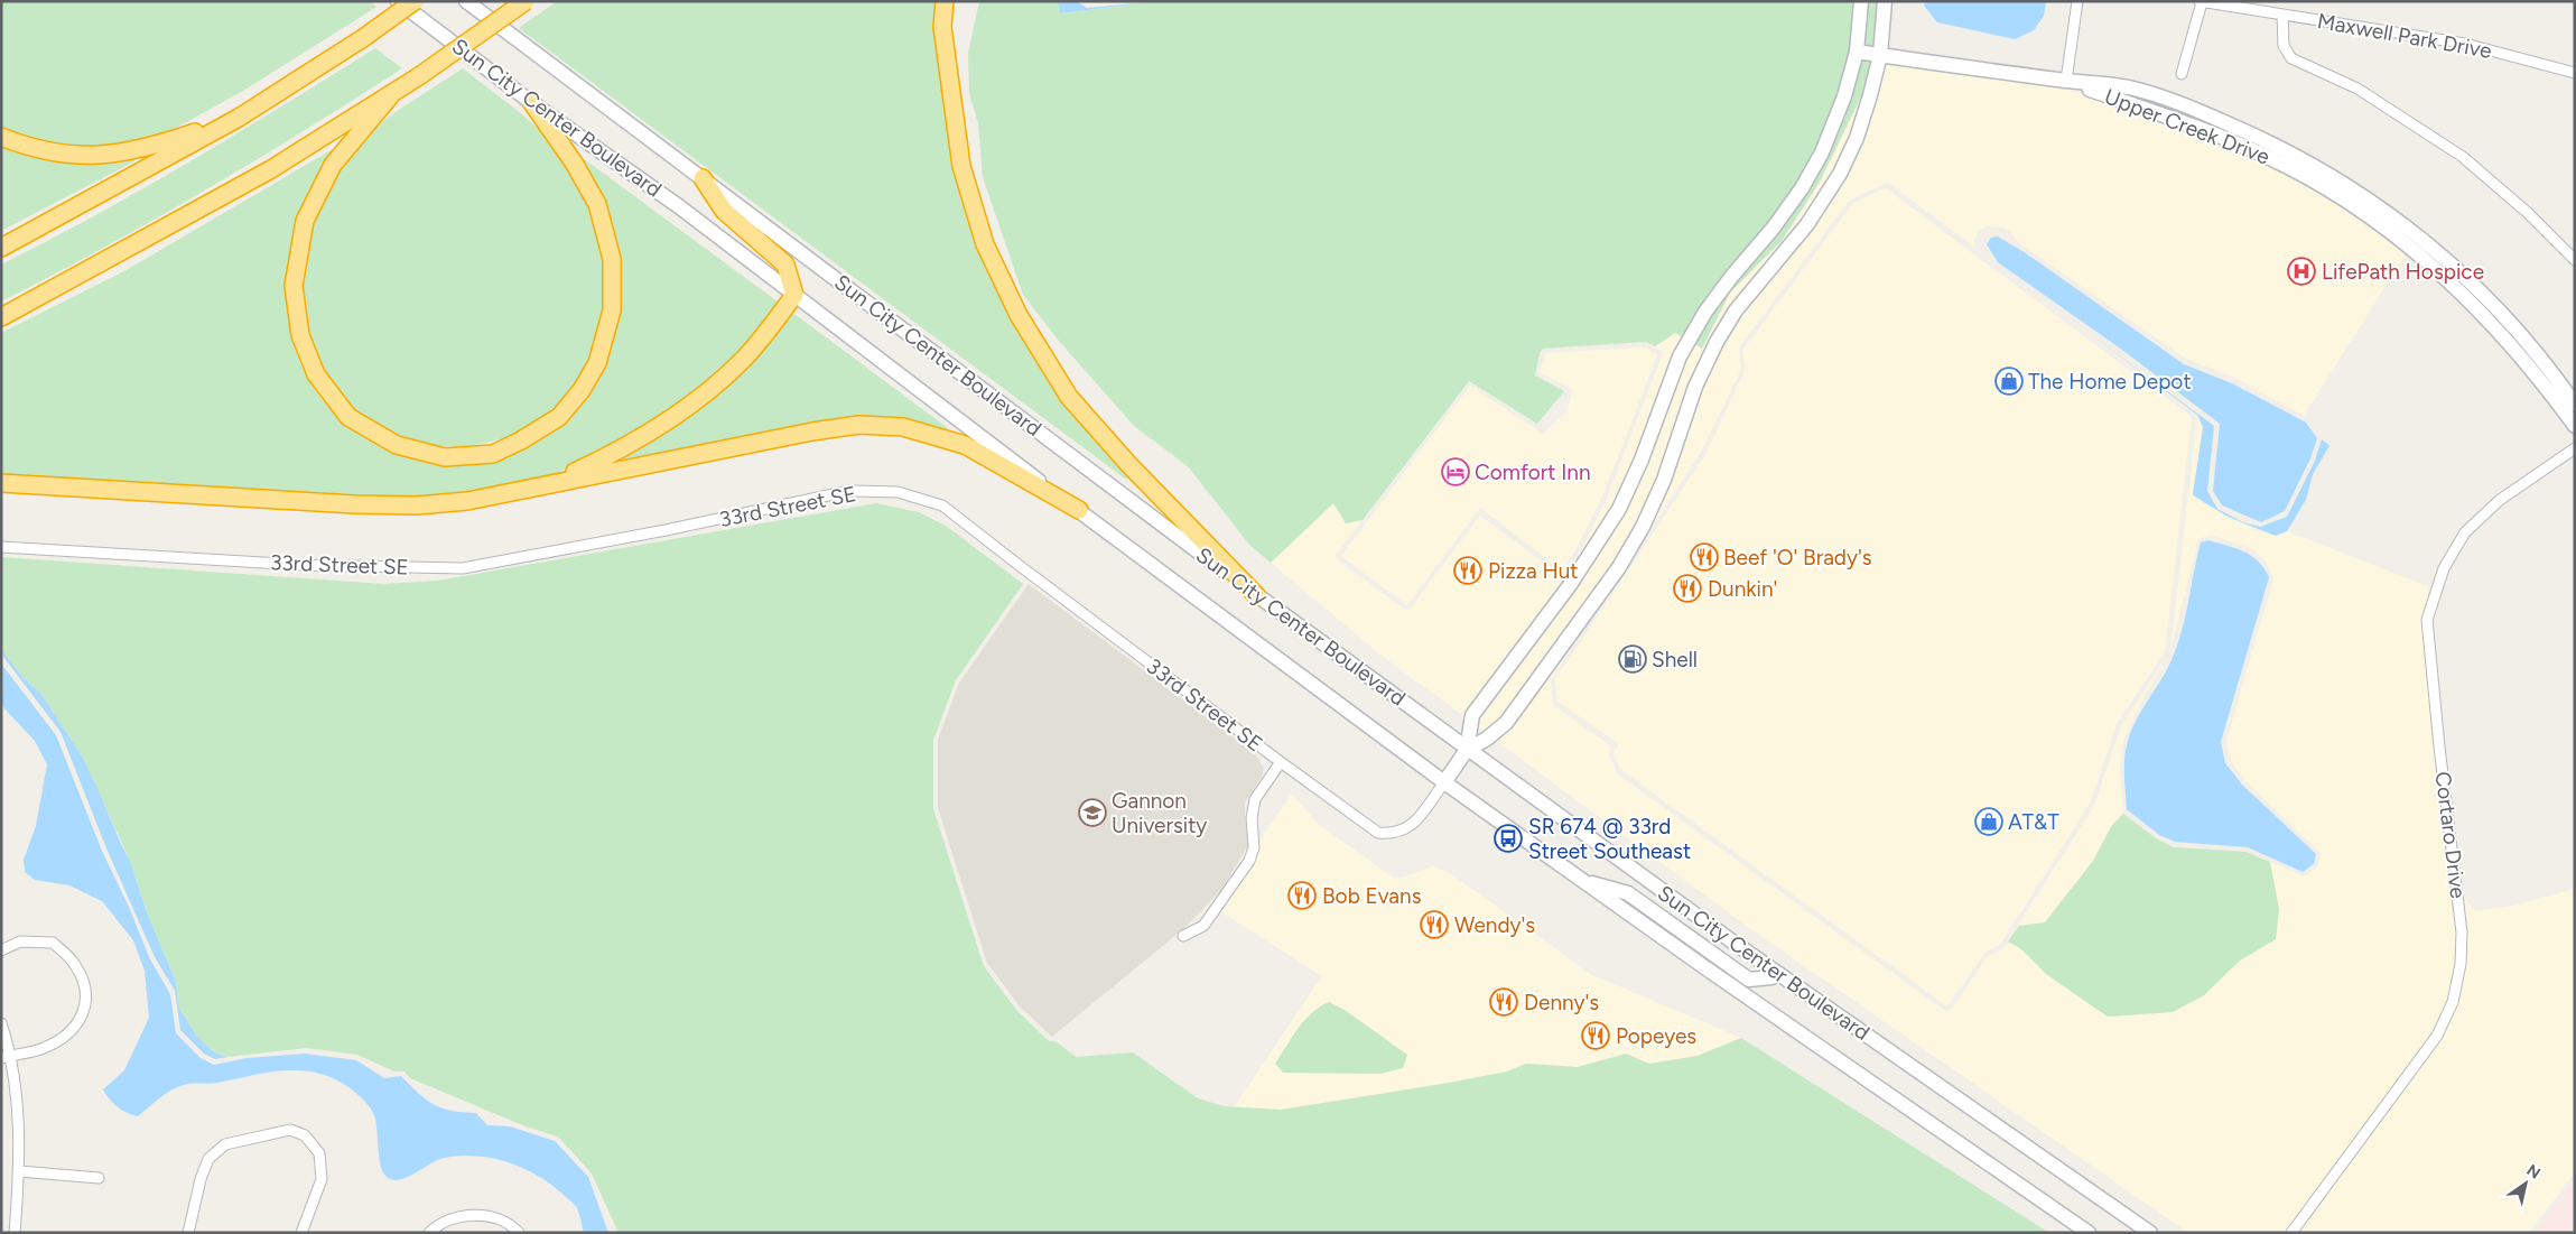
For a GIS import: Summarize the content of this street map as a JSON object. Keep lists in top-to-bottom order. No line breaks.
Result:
{"streets":{"main road":["Sun City Center Boulevard","Upper Creek Drive"],"street":["Maxwell Park Drive","33rd Street SE","Cortaro Drive"]},"crossings":[["Sun City Center Boulevard","33rd Street SE"]],"places":{"hospital":["LifePath Hospice"],"shop":["The Home Depot","AT&T"],"hotel":["Comfort Inn"],"restaurant":["Beef 'O' Brady's","Pizza Hut","Dunkin'","Bob Evans","Wendy's","Denny's","Popeyes"],"fuel station":["Shell"],"school or university":["Gannon University"],"bus stop":["SR 674 @ 33rd Street Southeast"]},"north":"top right"}
